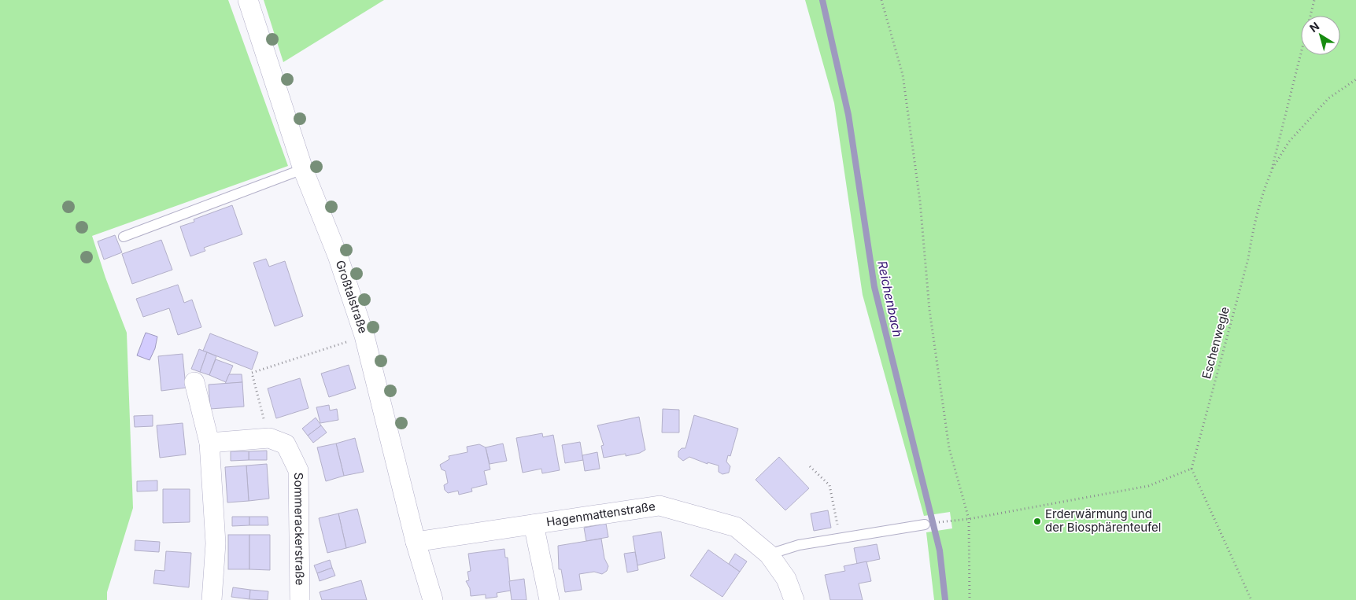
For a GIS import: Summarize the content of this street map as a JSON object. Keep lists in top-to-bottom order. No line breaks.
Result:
{"streets":{"street":["Großtalstraße","Hagenmattenstraße","Sommerackerstraße"],"path":["Eschenwegle"]},"crossings":[["Großtalstraße","Hagenmattenstraße"]],"water":["Reichenbach"],"places":["Erderwärmung und der Biosphärenteufel"],"north":"top left"}
